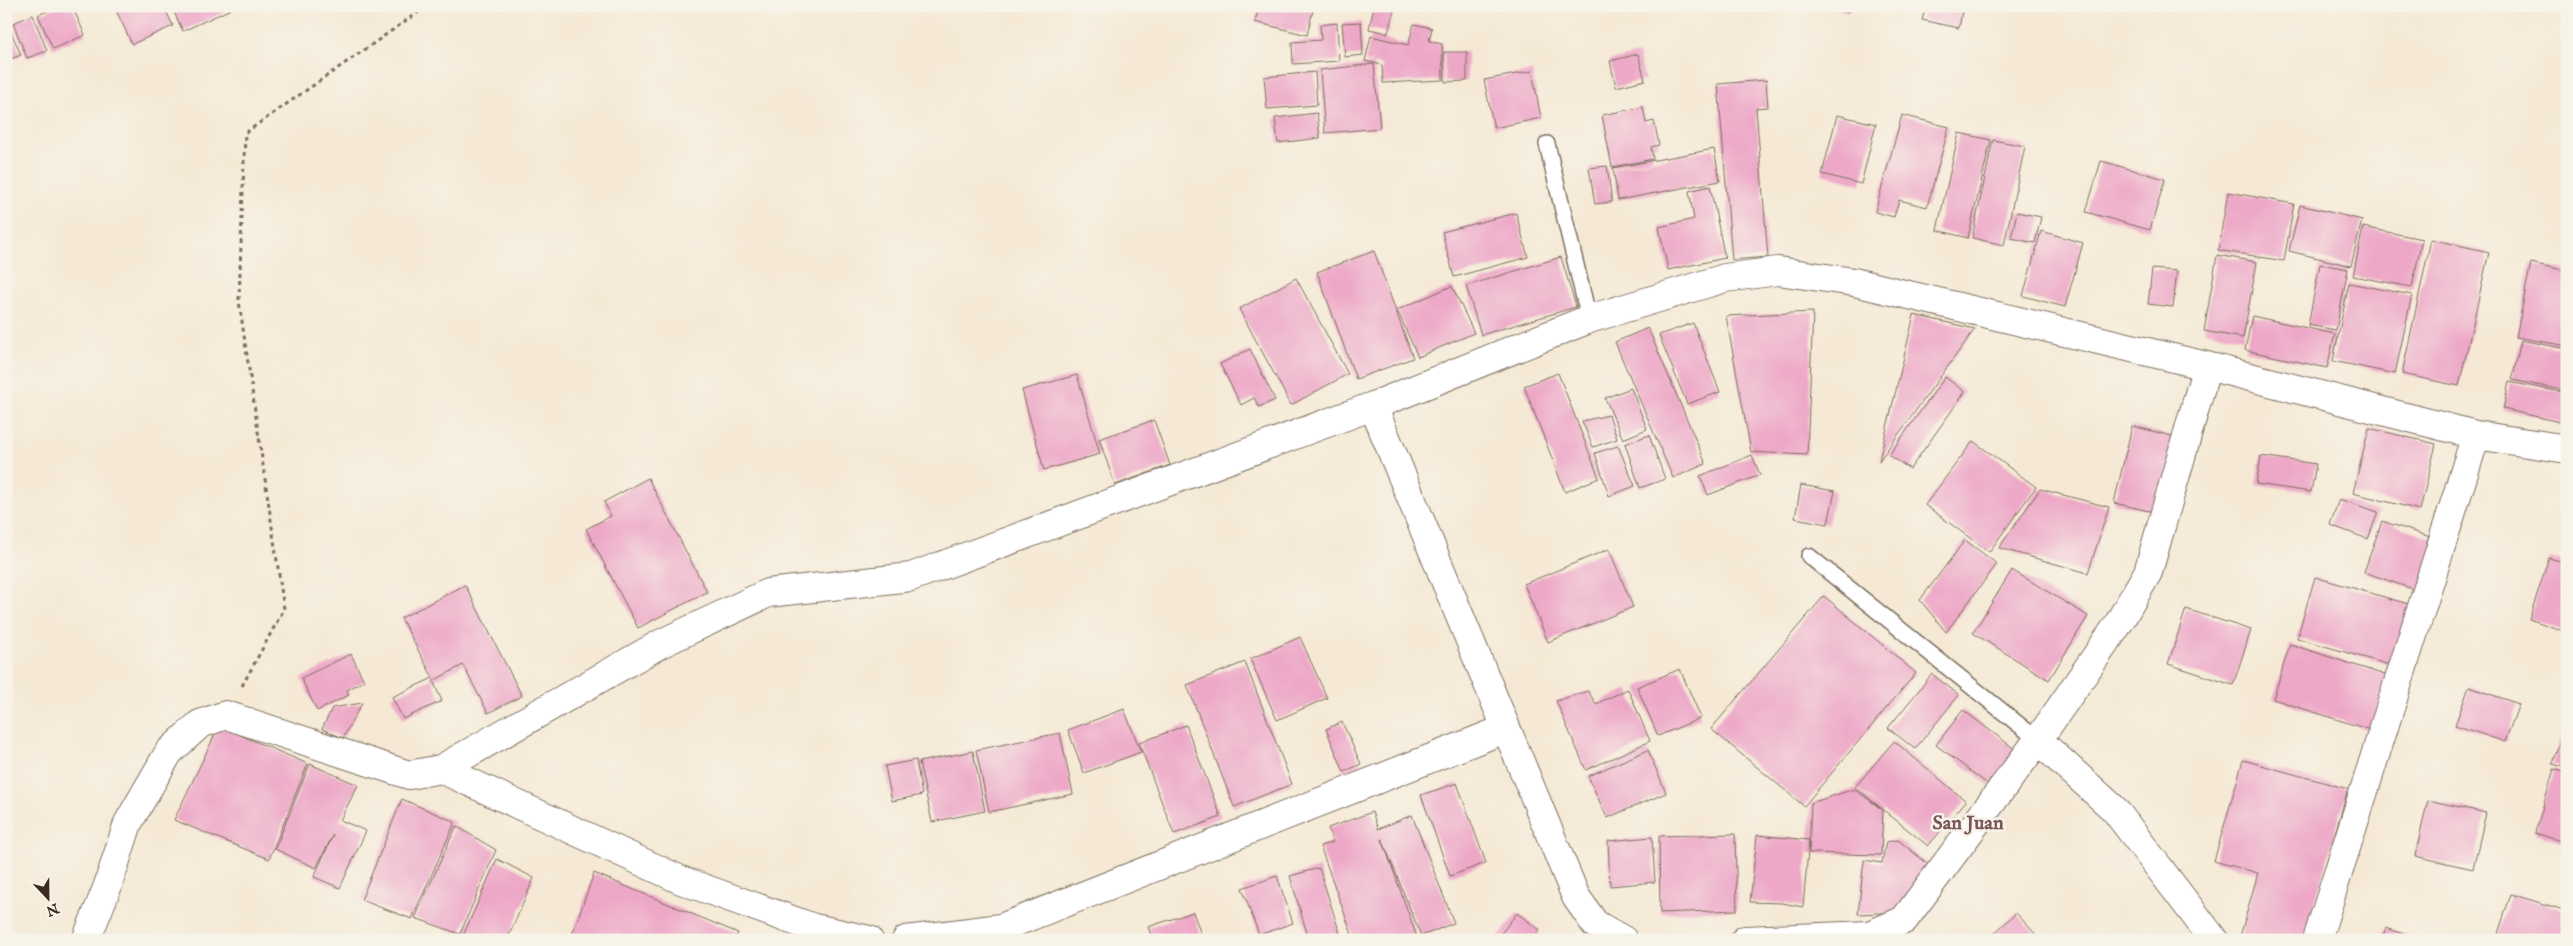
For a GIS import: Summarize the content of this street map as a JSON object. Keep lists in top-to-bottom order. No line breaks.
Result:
{"districts":["San Juan"],"north":"bottom"}
